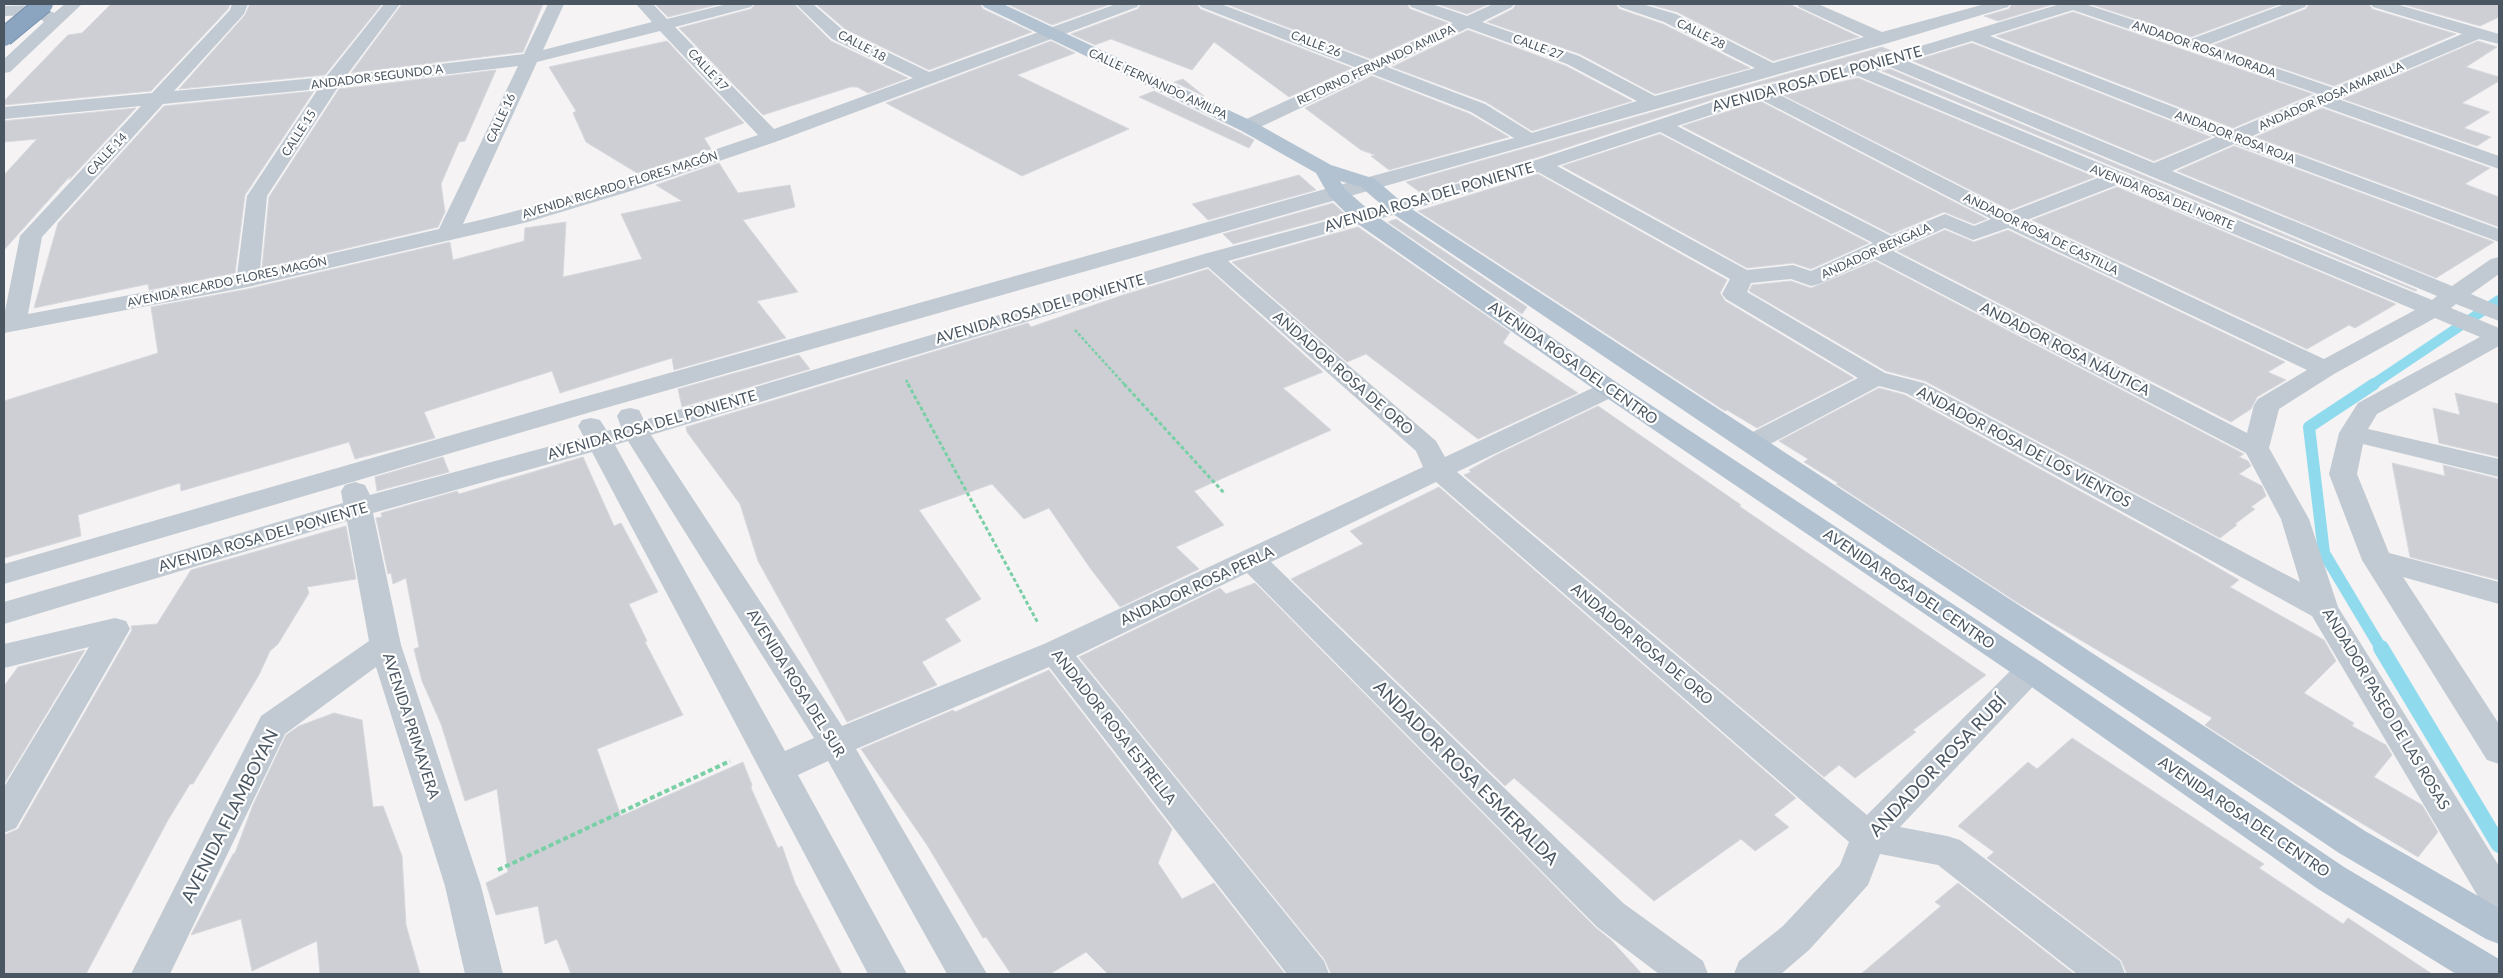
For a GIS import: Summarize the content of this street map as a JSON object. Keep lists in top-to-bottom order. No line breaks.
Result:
{"streets":{"main road":["CALLE FERNANDO AMILPA","AVENIDA ROSA DEL CENTRO"],"street":["CALLE 28","CALLE 26","CALLE 18","CALLE 27","ANDADOR ROSA MORADA","RETORNO FERNANDO AMILPA","CALLE 17","ANDADOR SEGUNDO A","AVENIDA ROSA DEL PONIENTE","ANDADOR ROSA AMARILLA","CALLE 16","CALLE 15","ANDADOR ROSA ROJA","CALLE 14","AVENIDA RICARDO FLORES MAGÓN","AVENIDA ROSA DEL NORTE","ANDADOR ROSA DE CASTILLA","ANDADOR BENGALA","ANDADOR ROSA NÁUTICA","ANDADOR ROSA DE ORO","ANDADOR ROSA DE LOS VIENTOS","ANDADOR ROSA PERLA","AVENIDA ROSA DEL SUR","ANDADOR PASEO DE LAS ROSAS","AVENIDA PRIMAVERA","ANDADOR ROSA ESTRELLA","ANDADOR ROSA RUBÍ","ANDADOR ROSA ESMERALDA","AVENIDA FLAMBOYAN"]},"crossings":[["CALLE 28","AVENIDA ROSA DEL PONIENTE"],["CALLE 26","RETORNO FERNANDO AMILPA"],["CALLE 26","AVENIDA ROSA DEL PONIENTE"],["CALLE 18","AVENIDA RICARDO FLORES MAGÓN"],["CALLE 27","RETORNO FERNANDO AMILPA"],["CALLE 27","AVENIDA ROSA DEL PONIENTE"],["CALLE 27","ANDADOR ROSA NÁUTICA"],["ANDADOR ROSA MORADA","AVENIDA ROSA DEL PONIENTE"],["ANDADOR ROSA MORADA","ANDADOR ROSA AMARILLA"],["RETORNO FERNANDO AMILPA","CALLE FERNANDO AMILPA"],["CALLE 17","ANDADOR SEGUNDO A"],["CALLE 17","AVENIDA RICARDO FLORES MAGÓN"],["ANDADOR SEGUNDO A","CALLE 16"],["ANDADOR SEGUNDO A","CALLE 15"],["ANDADOR SEGUNDO A","CALLE 14"],["AVENIDA ROSA DEL PONIENTE","CALLE FERNANDO AMILPA"],["AVENIDA ROSA DEL PONIENTE","ANDADOR ROSA ROJA"],["AVENIDA ROSA DEL PONIENTE","AVENIDA ROSA DEL NORTE"],["AVENIDA ROSA DEL PONIENTE","ANDADOR ROSA DE CASTILLA"],["AVENIDA ROSA DEL PONIENTE","ANDADOR ROSA NÁUTICA"],["AVENIDA ROSA DEL PONIENTE","AVENIDA ROSA DEL CENTRO"],["AVENIDA ROSA DEL PONIENTE","ANDADOR ROSA DE ORO"],["AVENIDA ROSA DEL PONIENTE","AVENIDA ROSA DEL SUR"],["AVENIDA ROSA DEL PONIENTE","AVENIDA PRIMAVERA"],["AVENIDA ROSA DEL PONIENTE","ANDADOR ROSA ESTRELLA"],["CALLE FERNANDO AMILPA","AVENIDA RICARDO FLORES MAGÓN"],["CALLE FERNANDO AMILPA","AVENIDA ROSA DEL CENTRO"],["ANDADOR ROSA AMARILLA","ANDADOR ROSA ROJA"],["ANDADOR ROSA AMARILLA","AVENIDA ROSA DEL NORTE"],["CALLE 16","AVENIDA RICARDO FLORES MAGÓN"],["CALLE 15","AVENIDA RICARDO FLORES MAGÓN"],["CALLE 14","AVENIDA RICARDO FLORES MAGÓN"],["AVENIDA ROSA DEL NORTE","ANDADOR BENGALA"],["ANDADOR ROSA DE CASTILLA","ANDADOR BENGALA"],["ANDADOR BENGALA","ANDADOR ROSA NÁUTICA"],["ANDADOR BENGALA","ANDADOR ROSA DE LOS VIENTOS"],["ANDADOR ROSA NÁUTICA","ANDADOR PASEO DE LAS ROSAS"],["AVENIDA ROSA DEL CENTRO","ANDADOR ROSA PERLA"],["AVENIDA ROSA DEL CENTRO","ANDADOR ROSA RUBÍ"],["ANDADOR ROSA DE ORO","ANDADOR ROSA PERLA"],["ANDADOR ROSA DE ORO","ANDADOR ROSA RUBÍ"],["ANDADOR ROSA DE LOS VIENTOS","ANDADOR PASEO DE LAS ROSAS"],["ANDADOR ROSA PERLA","AVENIDA ROSA DEL SUR"],["ANDADOR ROSA PERLA","ANDADOR ROSA ESTRELLA"],["ANDADOR ROSA PERLA","ANDADOR ROSA ESMERALDA"],["AVENIDA PRIMAVERA","AVENIDA FLAMBOYAN"]]}
